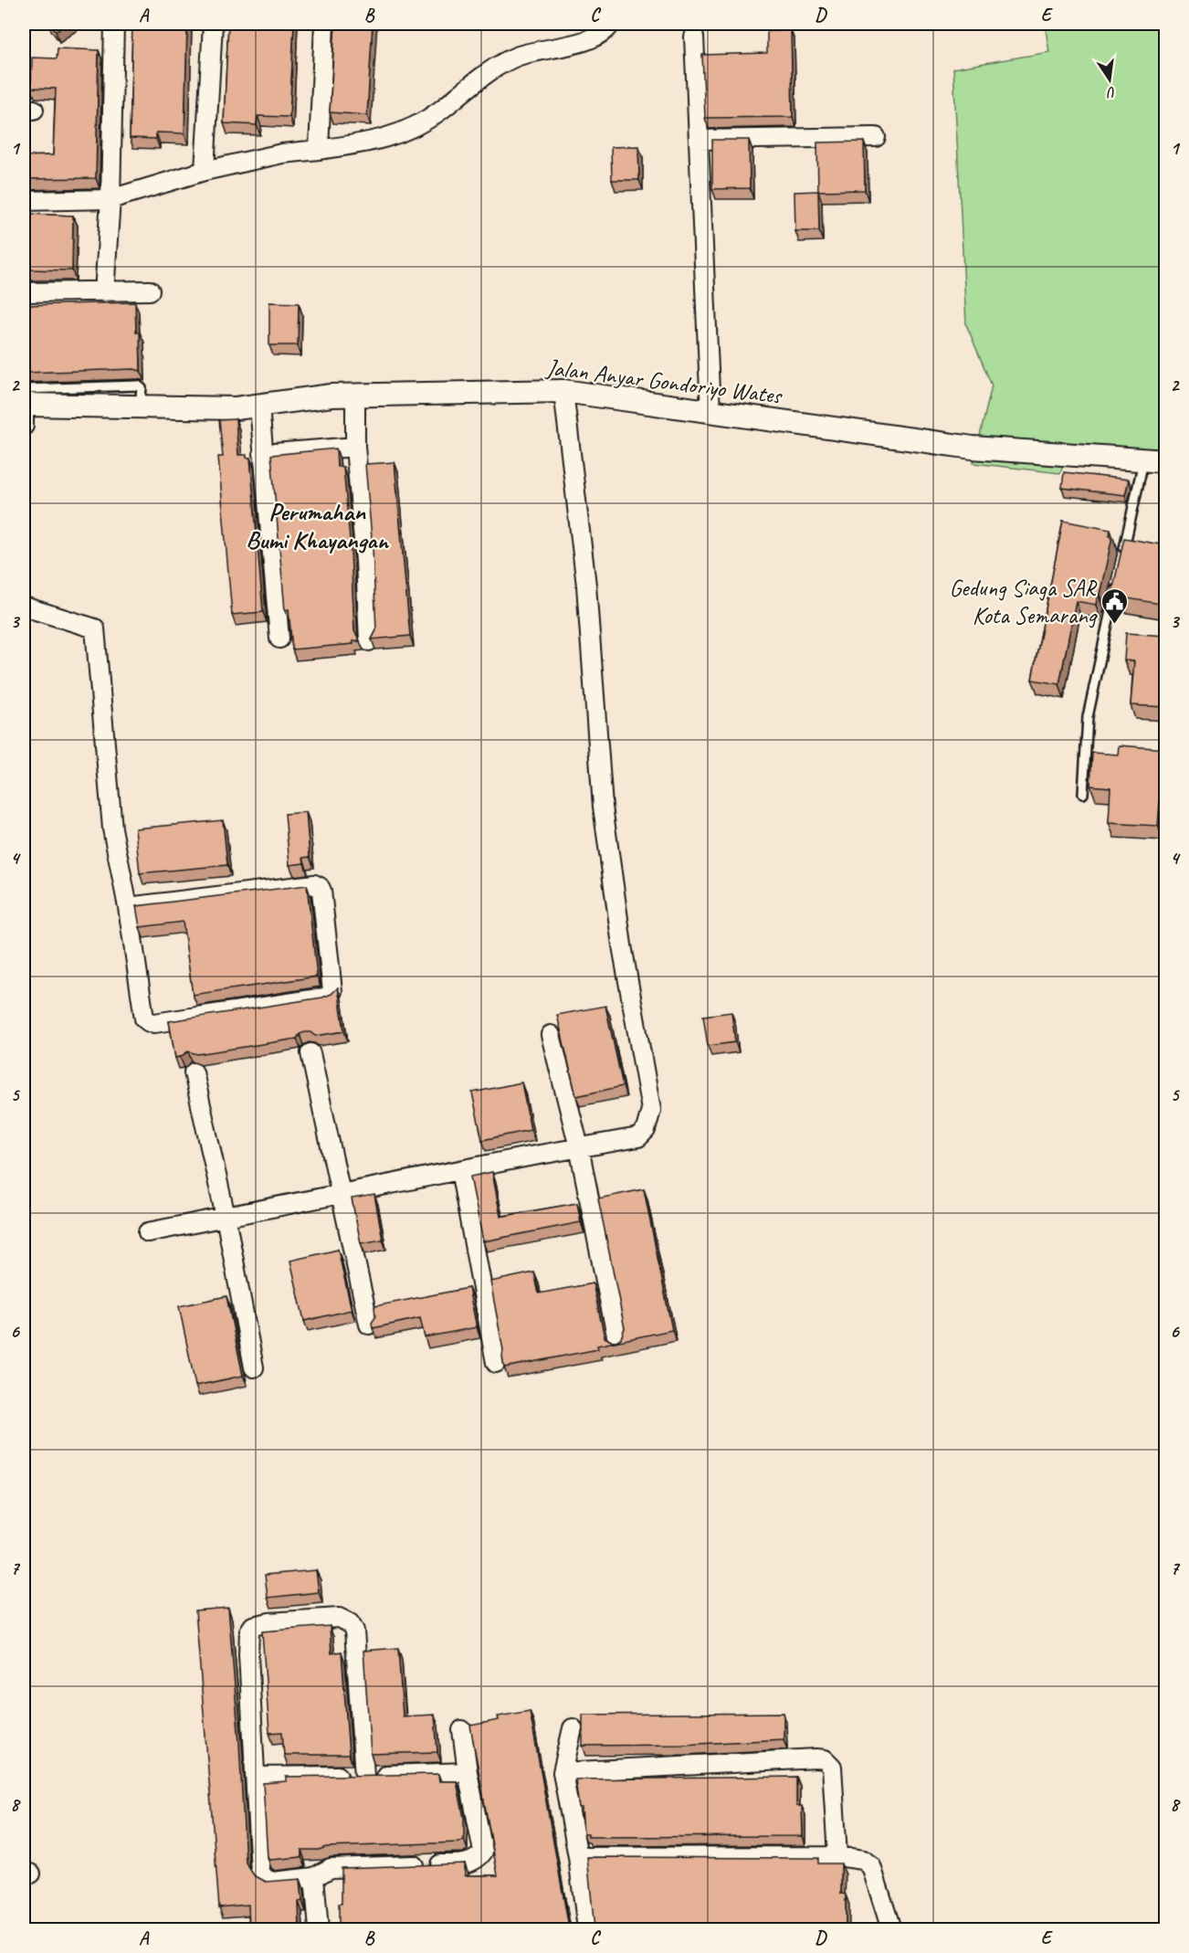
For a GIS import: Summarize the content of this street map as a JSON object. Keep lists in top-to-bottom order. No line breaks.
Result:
{"streets":{"street":["Jalan Anyar Gondoriyo Wates"]},"districts":["Perumahan Bumi Khayangan"],"places":{"public building":["Gedung Siaga SAR Kota Semarang"]},"north":"bottom","grid":{"columns":["A","B","C","D","E"],"rows":["1","2","3","4","5","6","7","8"]}}
